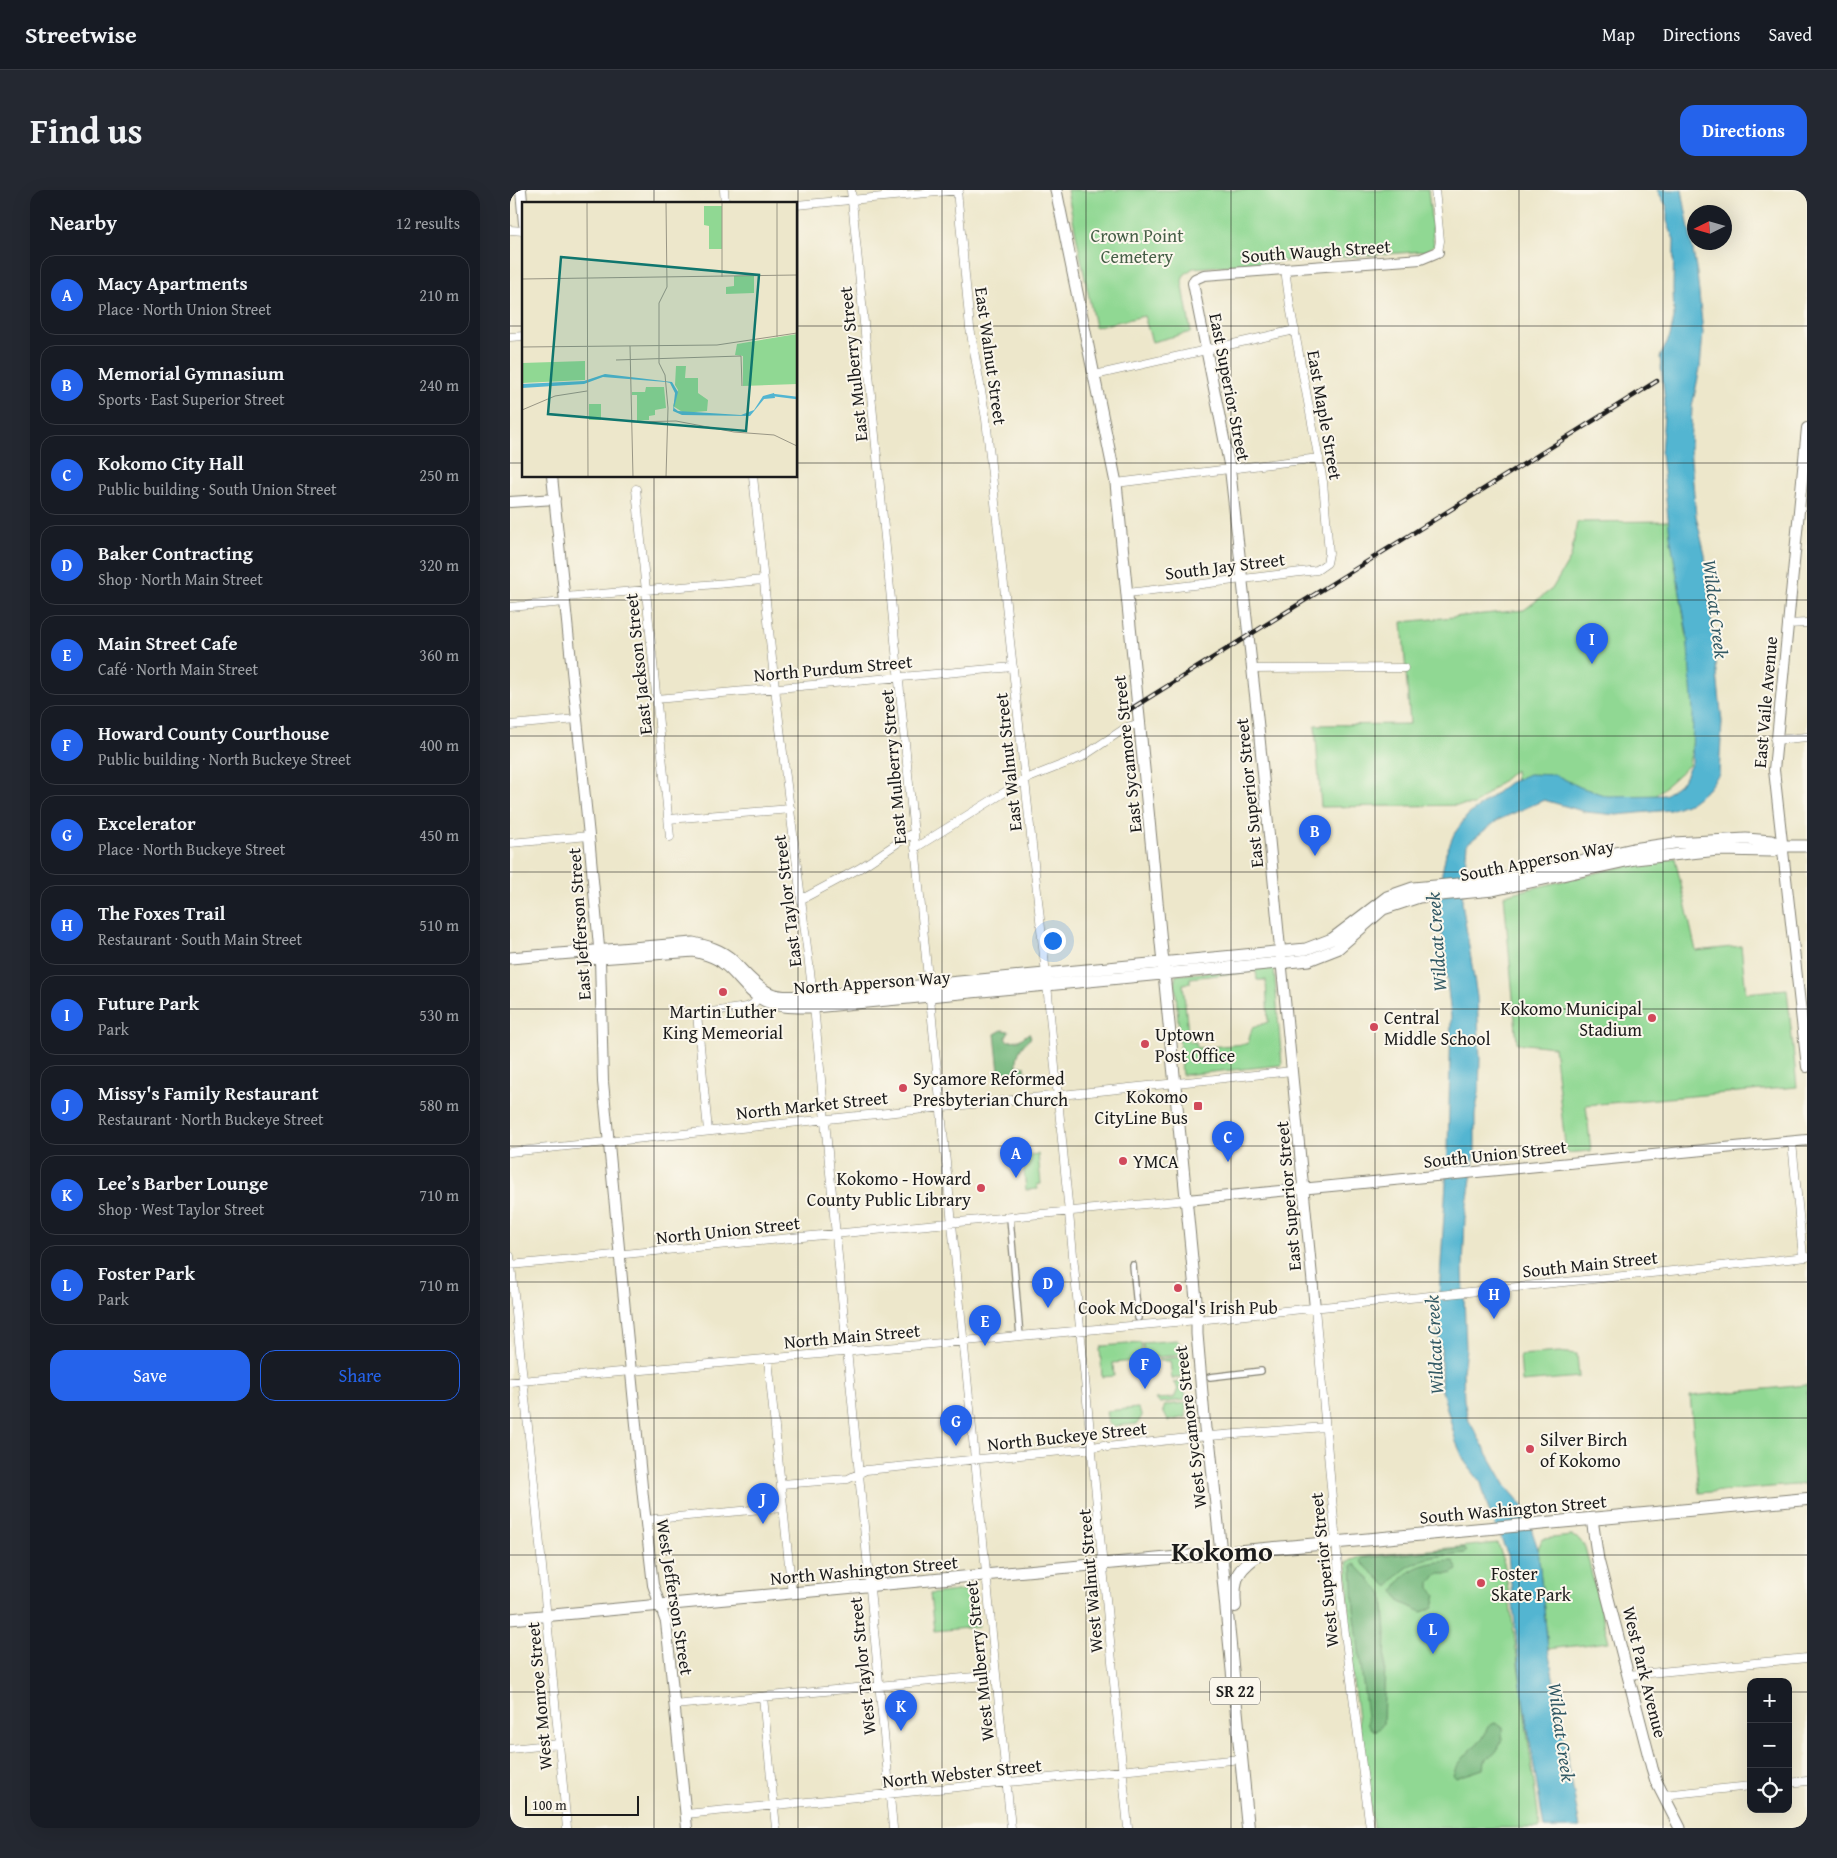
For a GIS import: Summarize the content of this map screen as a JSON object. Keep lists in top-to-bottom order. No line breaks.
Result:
{"streets":{"main road":["East Sycamore Street","South Apperson Way","North Apperson Way","West Sycamore Street","South Washington Street","North Washington Street","West Park Avenue","SR 22"],"street":["South Waugh Street","East Walnut Street","East Mulberry Street","East Superior Street","East Maple Street","South Jay Street","East Jackson Street","North Purdum Street","East Vaile Avenue","East Taylor Street","East Jefferson Street","North Market Street","South Union Street","North Union Street","South Main Street","North Main Street","North Buckeye Street","West Superior Street","West Walnut Street","West Jefferson Street","West Mulberry Street","West Taylor Street","West Monroe Street","North Webster Street"]},"crossings":[["South Waugh Street","East Superior Street"],["South Waugh Street","East Maple Street"],["East Walnut Street","North Purdum Street"],["East Walnut Street","North Apperson Way"],["East Walnut Street","North Market Street"],["East Walnut Street","North Union Street"],["East Walnut Street","North Main Street"],["East Walnut Street","West Walnut Street"],["East Mulberry Street","North Purdum Street"],["East Mulberry Street","North Apperson Way"],["East Mulberry Street","North Market Street"],["East Mulberry Street","North Union Street"],["East Mulberry Street","North Main Street"],["East Mulberry Street","West Mulberry Street"],["East Superior Street","South Jay Street"],["East Superior Street","South Apperson Way"],["East Superior Street","North Market Street"],["East Superior Street","South Union Street"],["East Superior Street","South Main Street"],["East Superior Street","West Superior Street"],["East Maple Street","South Jay Street"],["South Jay Street","East Sycamore Street"],["East Jackson Street","North Purdum Street"],["North Purdum Street","East Taylor Street"],["East Vaile Avenue","South Apperson Way"],["East Sycamore Street","South Apperson Way"],["East Sycamore Street","North Apperson Way"],["East Sycamore Street","North Market Street"],["East Sycamore Street","South Union Street"],["East Sycamore Street","North Union Street"],["East Sycamore Street","South Main Street"],["East Sycamore Street","North Main Street"],["East Sycamore Street","West Sycamore Street"],["South Apperson Way","North Apperson Way"],["East Taylor Street","North Apperson Way"],["East Taylor Street","North Market Street"],["East Taylor Street","North Union Street"],["East Taylor Street","North Main Street"],["East Taylor Street","West Taylor Street"],["East Jefferson Street","North Apperson Way"],["East Jefferson Street","North Market Street"],["East Jefferson Street","North Union Street"],["East Jefferson Street","North Main Street"],["East Jefferson Street","West Jefferson Street"],["South Union Street","North Union Street"],["North Union Street","West Monroe Street"],["South Main Street","North Main Street"],["South Main Street","West Sycamore Street"],["South Main Street","West Superior Street"],["North Main Street","West Sycamore Street"],["North Main Street","West Walnut Street"],["North Main Street","West Jefferson Street"],["North Main Street","West Mulberry Street"],["North Main Street","West Taylor Street"],["North Main Street","West Monroe Street"],["West Sycamore Street","North Buckeye Street"],["West Sycamore Street","South Washington Street"],["West Sycamore Street","North Washington Street"],["West Sycamore Street","North Webster Street"],["North Buckeye Street","West Superior Street"],["North Buckeye Street","West Walnut Street"],["North Buckeye Street","West Mulberry Street"],["North Buckeye Street","West Taylor Street"],["South Washington Street","North Washington Street"],["South Washington Street","West Superior Street"],["South Washington Street","West Park Avenue"],["North Washington Street","West Walnut Street"],["North Washington Street","West Jefferson Street"],["North Washington Street","West Mulberry Street"],["North Washington Street","West Taylor Street"],["North Washington Street","West Monroe Street"],["West Walnut Street","North Webster Street"],["West Jefferson Street","North Webster Street"],["West Mulberry Street","North Webster Street"],["West Taylor Street","North Webster Street"]],"districts":["Kokomo"],"water":["Wildcat Creek"],"parks":["Crown Point Cemetery"],"places":{"other":["Martin Luther King Memeorial","Kokomo Municipal Stadium","Central Middle School","Uptown Post Office","Sycamore Reformed Presbyterian Church","YMCA","Kokomo - Howard County Public Library","Cook McDoogal's Irish Pub","Silver Birch of Kokomo","Foster Skate Park"],"transit":["Kokomo CityLine Bus"]},"scale_bar":"100 m","north":"left","page":{"header":"Streetwise","nav":["Map","Directions","Saved"],"title":"Find us","buttons":["Directions",["Save","Share"]],"heading":["Nearby","12 results"],"list":[{"mark":"A","name":"Macy Apartments","note":"Place · North Union Street","value":"210 m"},{"mark":"B","name":"Memorial Gymnasium","note":"Sports · East Superior Street","value":"240 m"},{"mark":"C","name":"Kokomo City Hall","note":"Public building · South Union Street","value":"250 m"},{"mark":"D","name":"Baker Contracting","note":"Shop · North Main Street","value":"320 m"},{"mark":"E","name":"Main Street Cafe","note":"Café · North Main Street","value":"360 m"},{"mark":"F","name":"Howard County Courthouse","note":"Public building · North Buckeye Street","value":"400 m"},{"mark":"G","name":"Excelerator","note":"Place · North Buckeye Street","value":"450 m"},{"mark":"H","name":"The Foxes Trail","note":"Restaurant · South Main Street","value":"510 m"},{"mark":"I","name":"Future Park","note":"Park","value":"530 m"},{"mark":"J","name":"Missy's Family Restaurant","note":"Restaurant · North Buckeye Street","value":"580 m"},{"mark":"K","name":"Lee’s Barber Lounge","note":"Shop · West Taylor Street","value":"710 m"},{"mark":"L","name":"Foster Park","note":"Park","value":"710 m"}],"pins":["I","B","C","A","D","H","E","F","G","J","L","K"],"map_buttons":["+","−"],"scale":"100 m"}}
